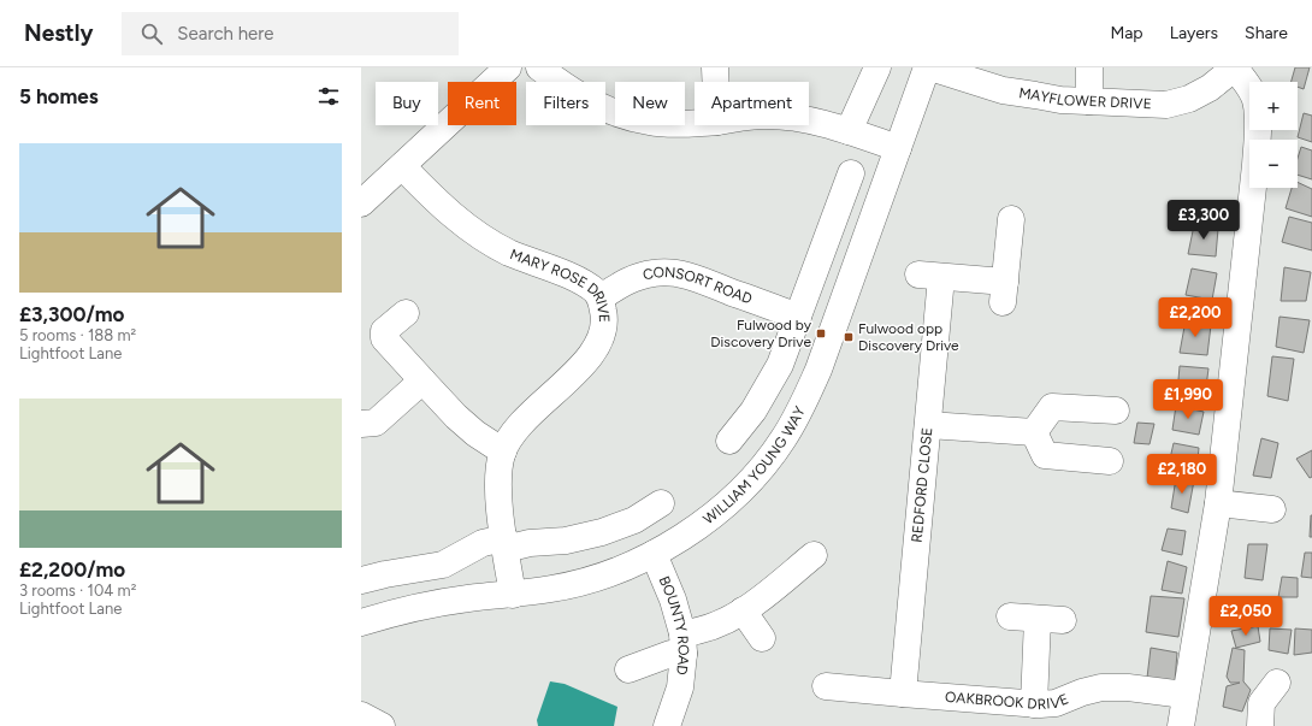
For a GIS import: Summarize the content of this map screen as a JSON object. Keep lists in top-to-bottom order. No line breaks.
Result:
{"streets":{"street":["MAYFLOWER DRIVE","MARY ROSE DRIVE","CONSORT ROAD","WILLIAM YOUNG WAY","REDFORD CLOSE","BOUNTY ROAD","OAKBROOK DRIVE"]},"crossings":[["MAYFLOWER DRIVE","WILLIAM YOUNG WAY"],["MARY ROSE DRIVE","CONSORT ROAD"],["MARY ROSE DRIVE","WILLIAM YOUNG WAY"],["WILLIAM YOUNG WAY","BOUNTY ROAD"],["REDFORD CLOSE","OAKBROOK DRIVE"]],"places":{"transit":["Fulwood by Discovery Drive","Fulwood opp Discovery Drive"]},"page":{"header":"Nestly","search":"Search here","nav":["Map","Layers","Share"],"heading":"5 homes","map_buttons":["+","−"],"chip":["Buy","Rent","Filters","New","Apartment"],"list":[{"name":"£3,300/mo","note":"5 rooms · 188 m² · Lightfoot Lane"},{"name":"£2,200/mo","note":"3 rooms · 104 m² · Lightfoot Lane"}],"price":["£3,300","£2,200","£1,990","£2,180","£2,050"]}}
